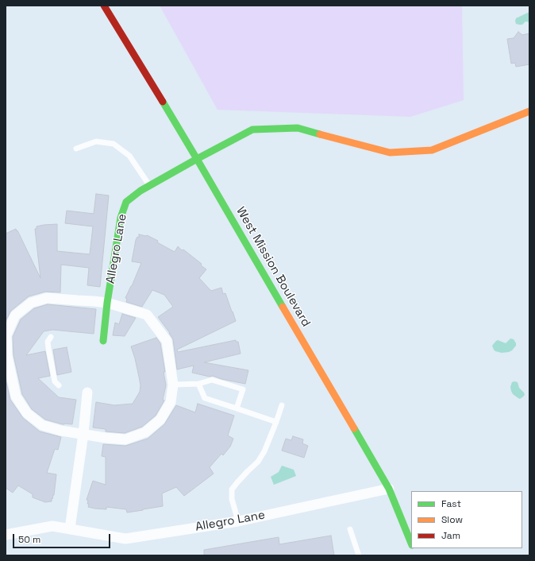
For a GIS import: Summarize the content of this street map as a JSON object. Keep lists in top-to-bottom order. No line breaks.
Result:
{"streets":{"main road":["Allegro Lane","West Mission Boulevard"]},"crossings":[["Allegro Lane","West Mission Boulevard"]],"legend":["Fast","Slow","Jam"],"scale_bar":"50 m"}
